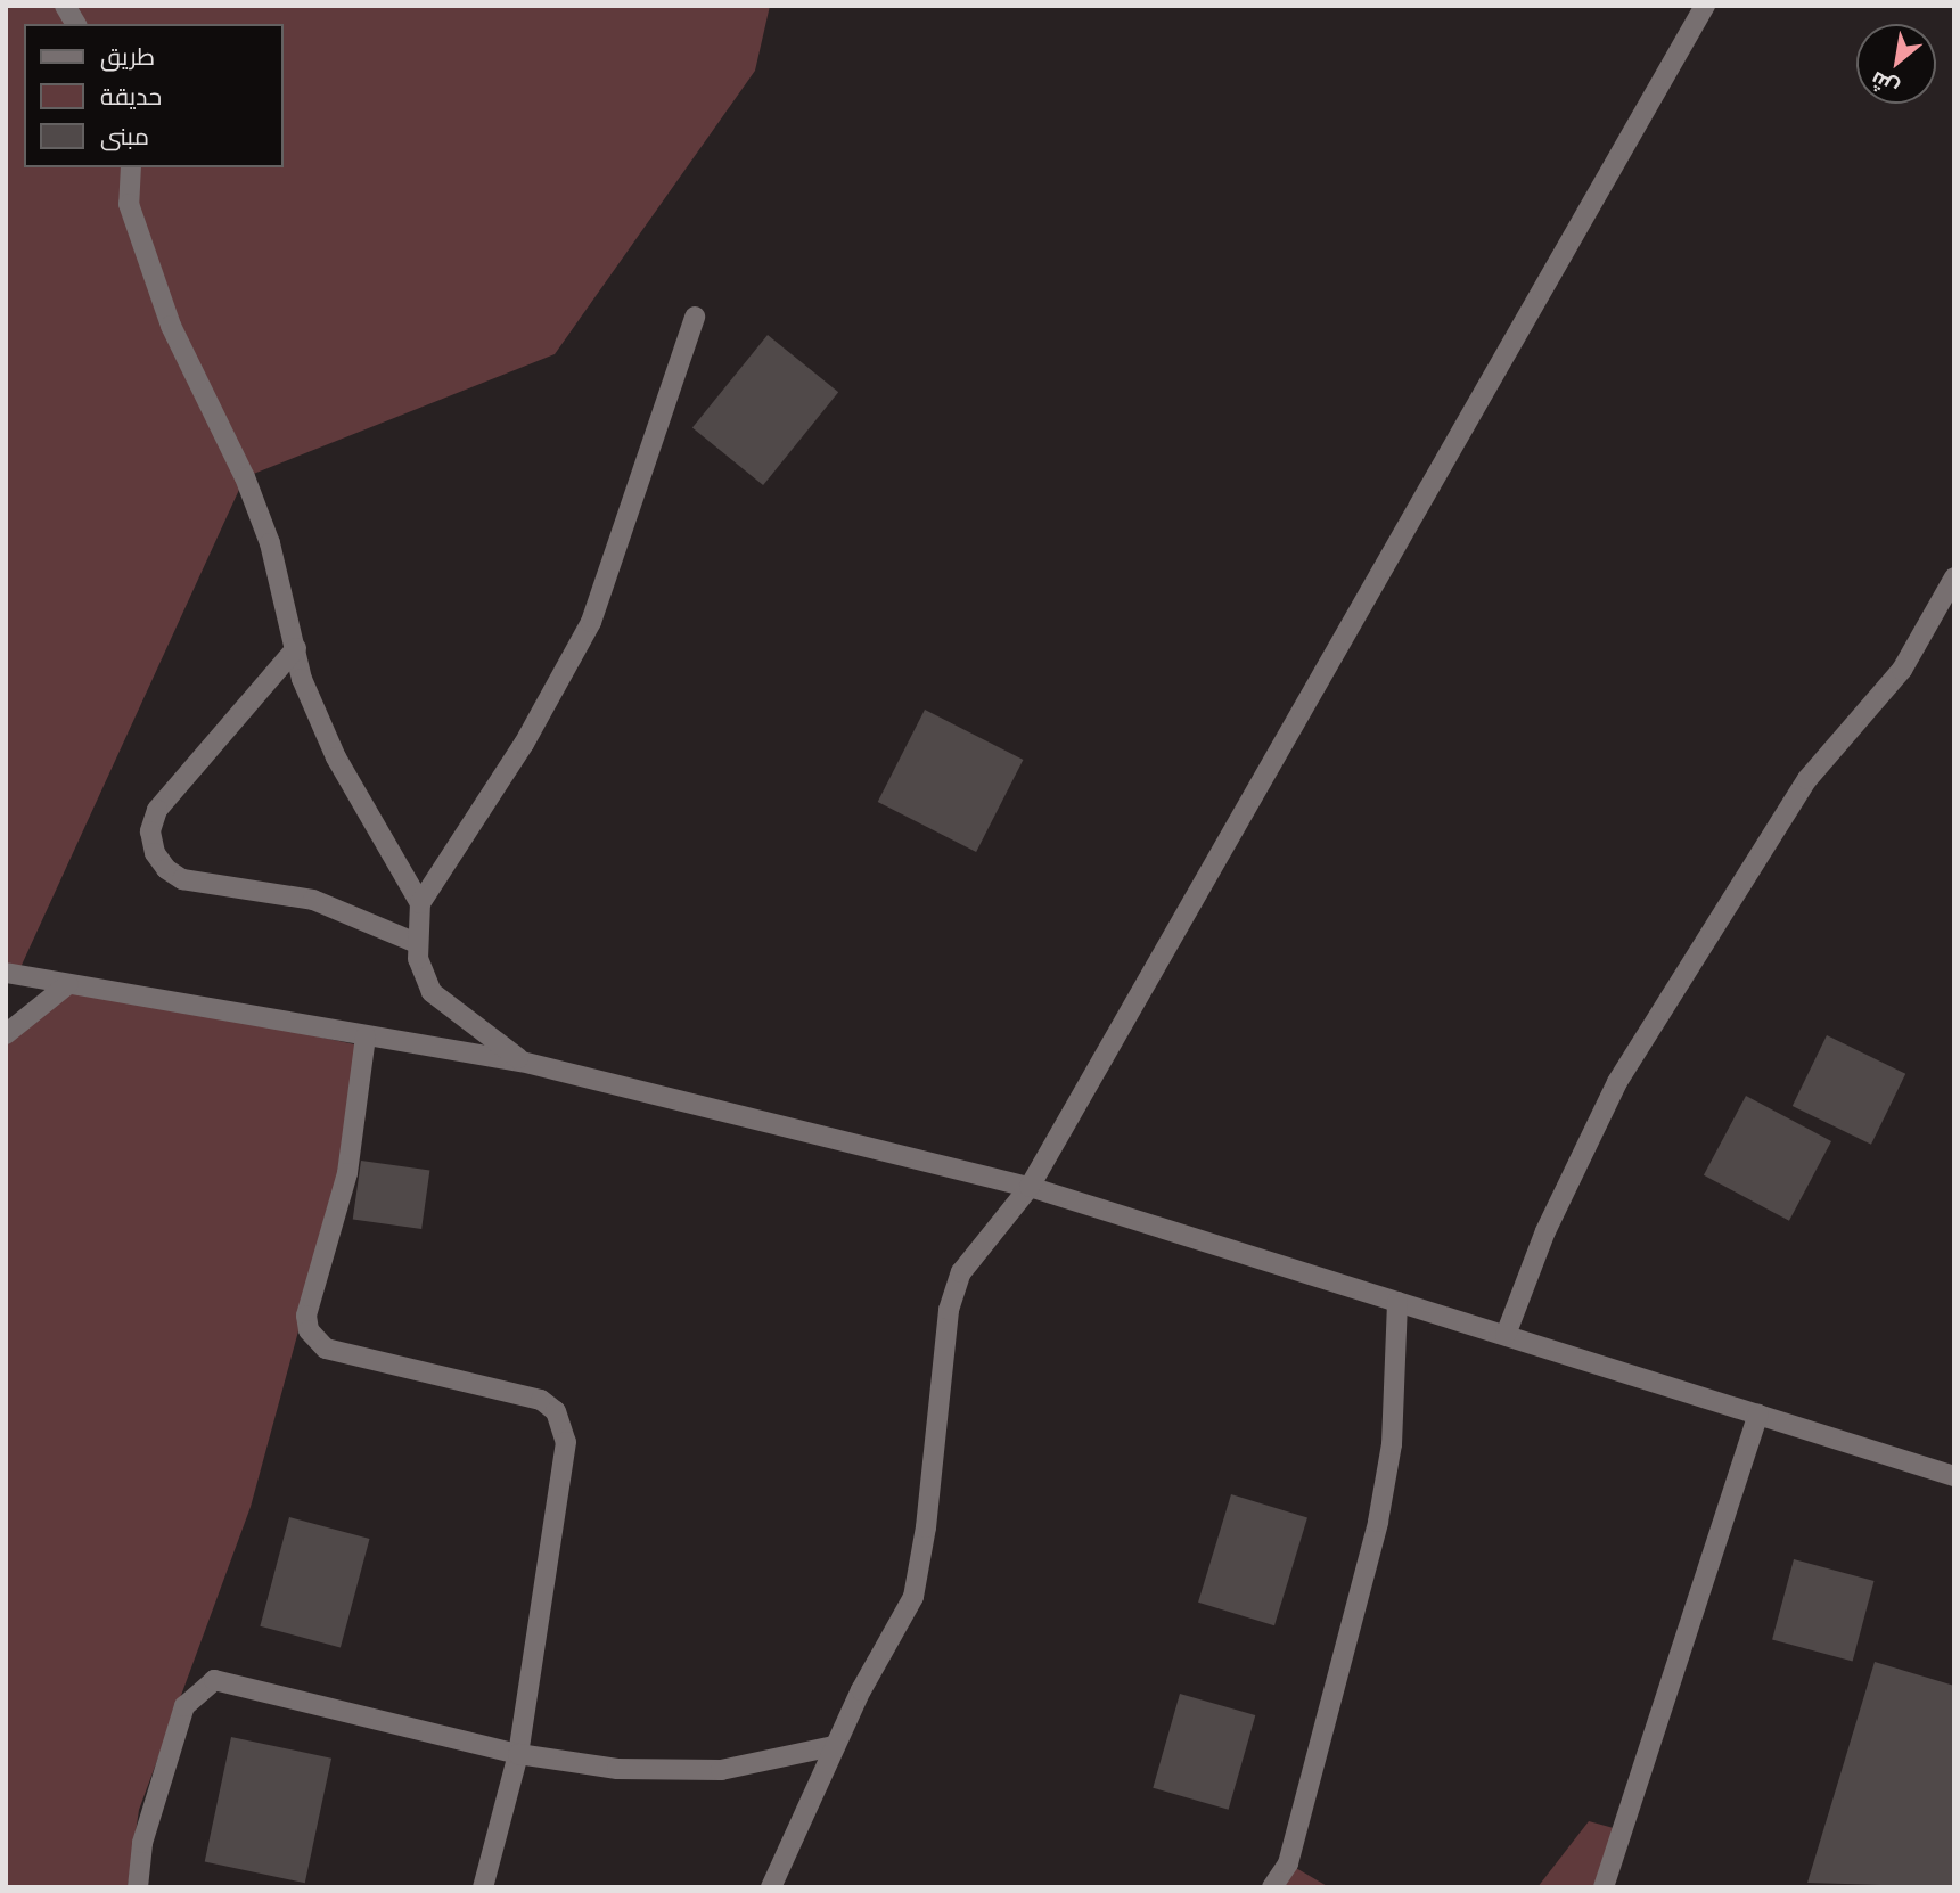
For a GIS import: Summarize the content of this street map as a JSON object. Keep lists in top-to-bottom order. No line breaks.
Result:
{"legend":["طريق","حديقة","مبنى"],"north":"bottom left"}
